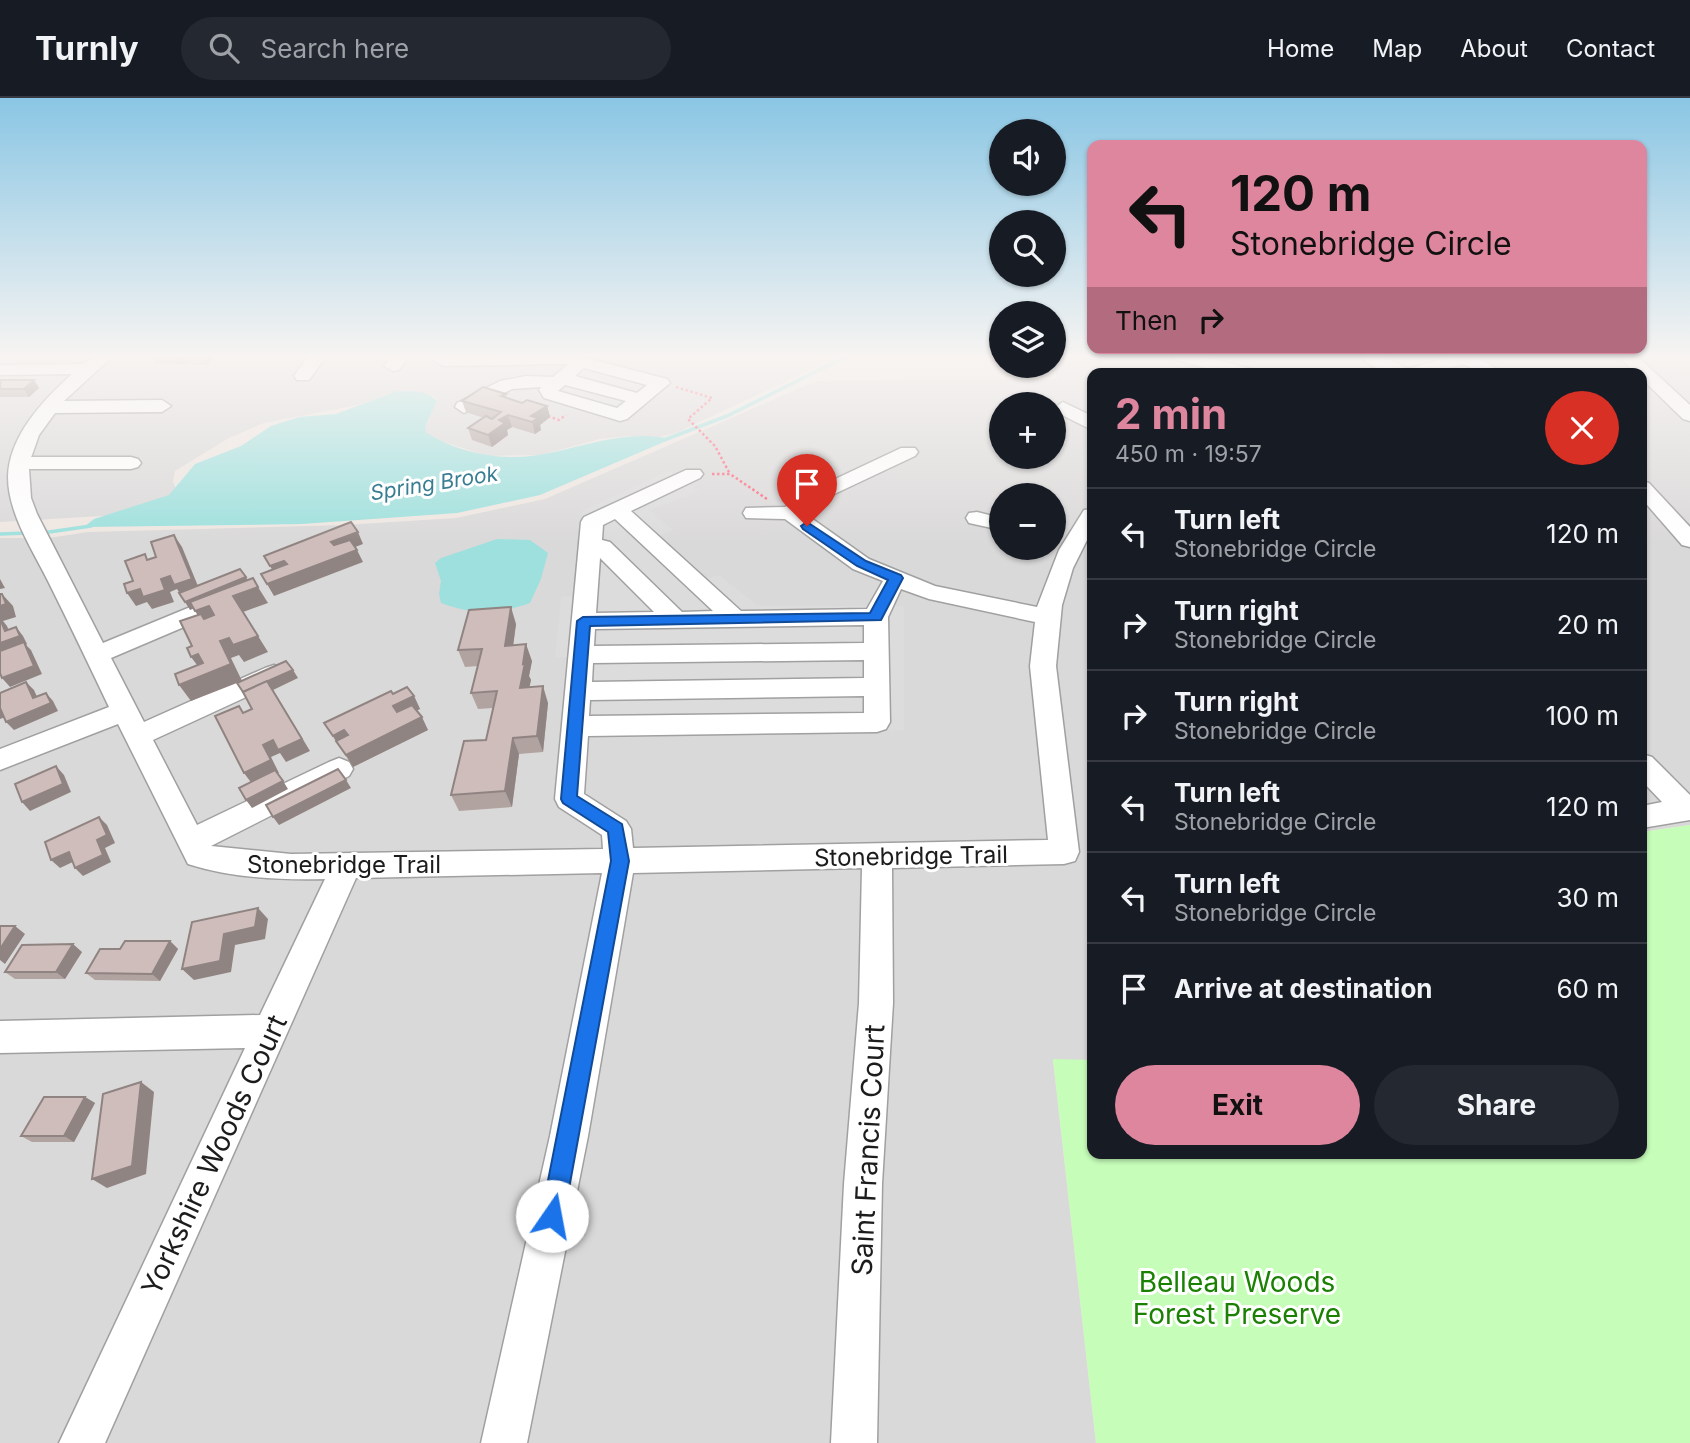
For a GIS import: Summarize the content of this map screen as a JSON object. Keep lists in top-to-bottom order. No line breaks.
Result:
{"streets":{"street":["Stonebridge Trail","Saint Francis Court","Yorkshire Woods Court"]},"crossings":[["Stonebridge Trail","Saint Francis Court"],["Stonebridge Trail","Yorkshire Woods Court"]],"water":["Spring Brook"],"parks":["Belleau Woods Forest Preserve"],"page":{"header":"Turnly","search":"Search here","nav":["Home","Map","About","Contact"],"map_buttons":["+","−"],"turn":["120 m","Stonebridge Circle"],"then":"Then","heading":["2 min","450 m · 19:57"],"list":[{"name":"Turn left","note":"Stonebridge Circle","value":"120 m"},{"name":"Turn right","note":"Stonebridge Circle","value":"20 m"},{"name":"Turn right","note":"Stonebridge Circle","value":"100 m"},{"name":"Turn left","note":"Stonebridge Circle","value":"120 m"},{"name":"Turn left","note":"Stonebridge Circle","value":"30 m"},{"name":"Arrive at destination","value":"60 m"}],"buttons":["Exit","Share"]}}
